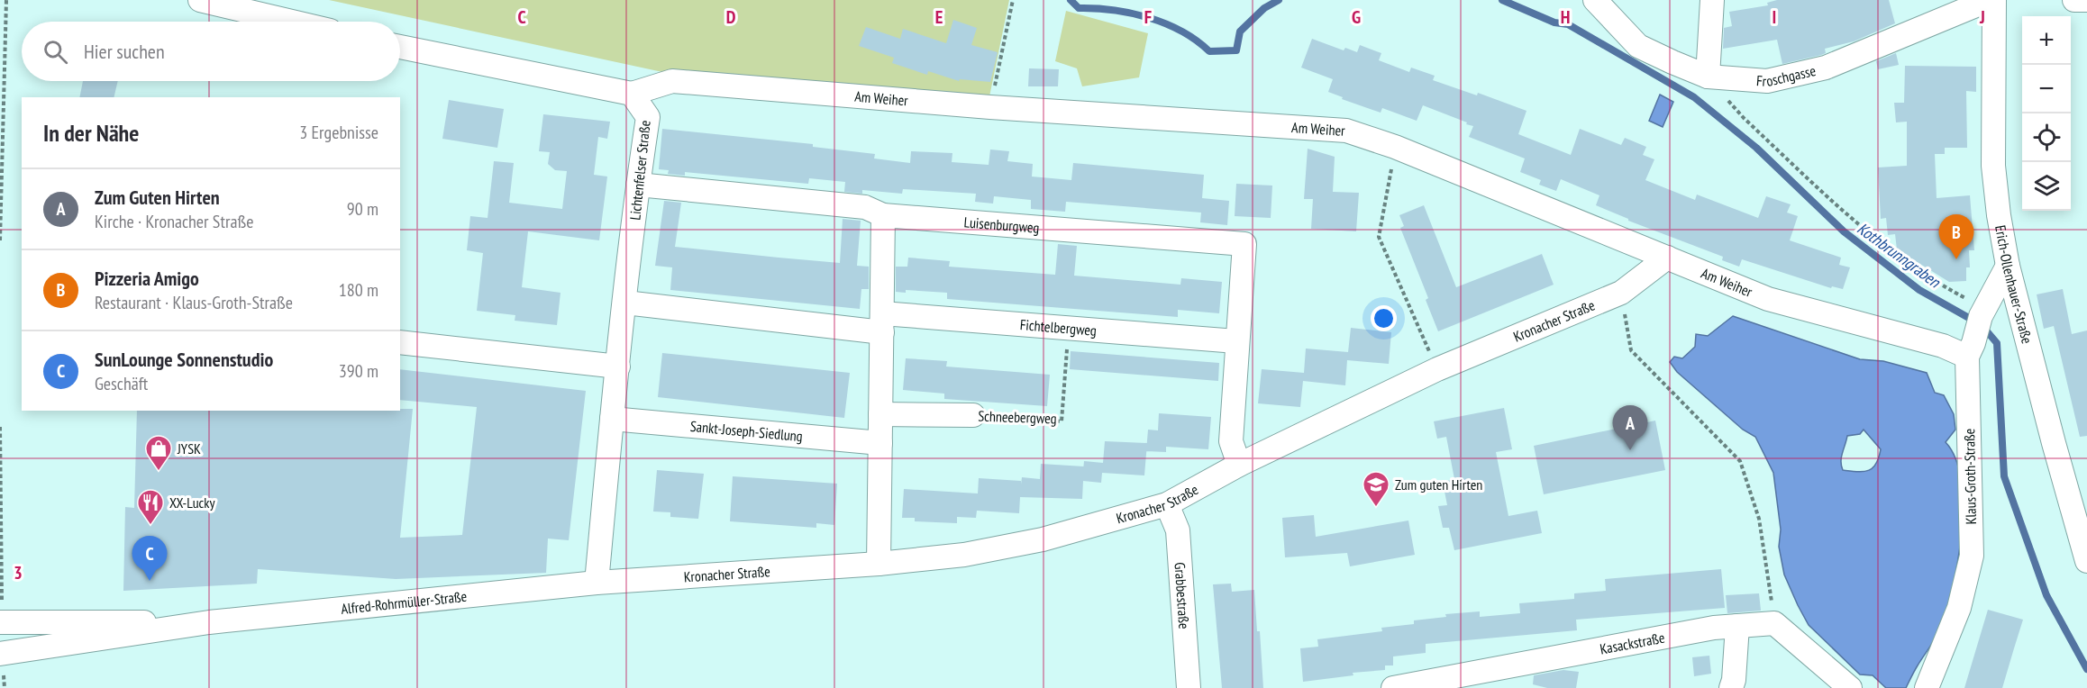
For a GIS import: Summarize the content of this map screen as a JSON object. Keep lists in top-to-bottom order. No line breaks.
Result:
{"streets":{"street":["Froschgasse","Am Weiher","Lichtenfelser Straße","Luisenburgweg","Erich-Ollenhauer-Straße","Kronacher Straße","Fichtelbergweg","Schneebergweg","Sankt-Joseph-Siedlung","Klaus-Groth-Straße","Grabbestraße","Alfred-Rohrmüller-Straße","Kasackstraße"]},"crossings":[["Am Weiher","Lichtenfelser Straße"],["Am Weiher","Kronacher Straße"],["Am Weiher","Klaus-Groth-Straße"],["Lichtenfelser Straße","Kronacher Straße"],["Lichtenfelser Straße","Sankt-Joseph-Siedlung"],["Lichtenfelser Straße","Alfred-Rohrmüller-Straße"],["Luisenburgweg","Kronacher Straße"],["Luisenburgweg","Fichtelbergweg"],["Erich-Ollenhauer-Straße","Klaus-Groth-Straße"],["Kronacher Straße","Grabbestraße"],["Kronacher Straße","Alfred-Rohrmüller-Straße"],["Fichtelbergweg","Schneebergweg"]],"water":["Kothbrunngraben"],"places":{"shop":["JYSK"],"school or university":["Zum guten Hirten"],"restaurant":["XX-Lucky"]},"page":{"map_buttons":["+","−"],"search":"Hier suchen","heading":["In der Nähe","3 Ergebnisse"],"list":[{"mark":"A","name":"Zum Guten Hirten","note":"Kirche · Kronacher Straße","value":"90 m"},{"mark":"B","name":"Pizzeria Amigo","note":"Restaurant · Klaus-Groth-Straße","value":"180 m"},{"mark":"C","name":"SunLounge Sonnenstudio","note":"Geschäft","value":"390 m"}],"pins":["B","A","C"]},"grid":{"columns":["C","D","E","F","G","H","I","J"],"rows":["3"]}}
